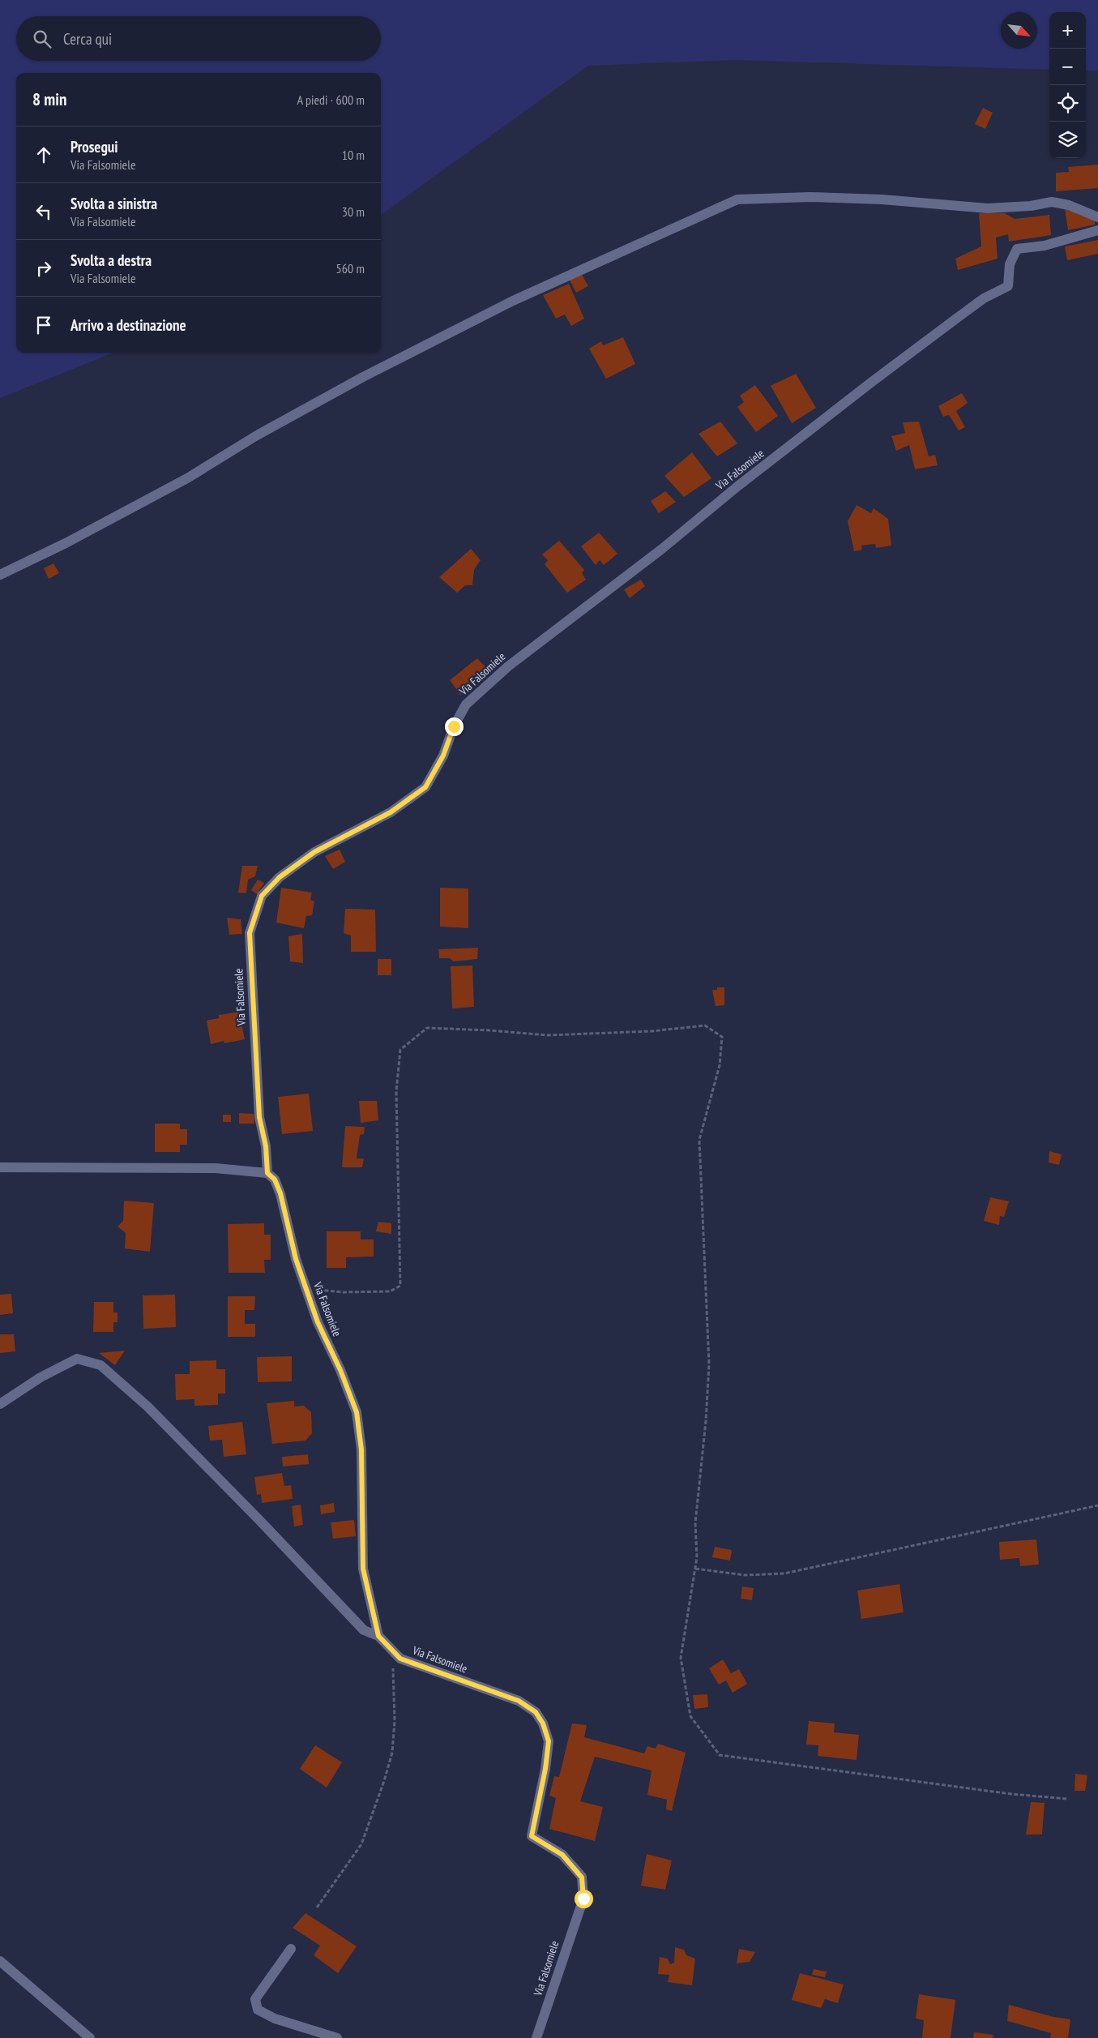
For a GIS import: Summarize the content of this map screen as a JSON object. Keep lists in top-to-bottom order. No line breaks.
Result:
{"streets":{"street":["Via Falsomiele"]},"north":"bottom right","page":{"map_buttons":["+","−"],"search":"Cerca qui","heading":["8 min","A piedi · 600 m"],"list":[["Prosegui","Via Falsomiele","10 m"],["Svolta a sinistra","Via Falsomiele","30 m"],["Svolta a destra","Via Falsomiele","560 m"],"Arrivo a destinazione"]}}
